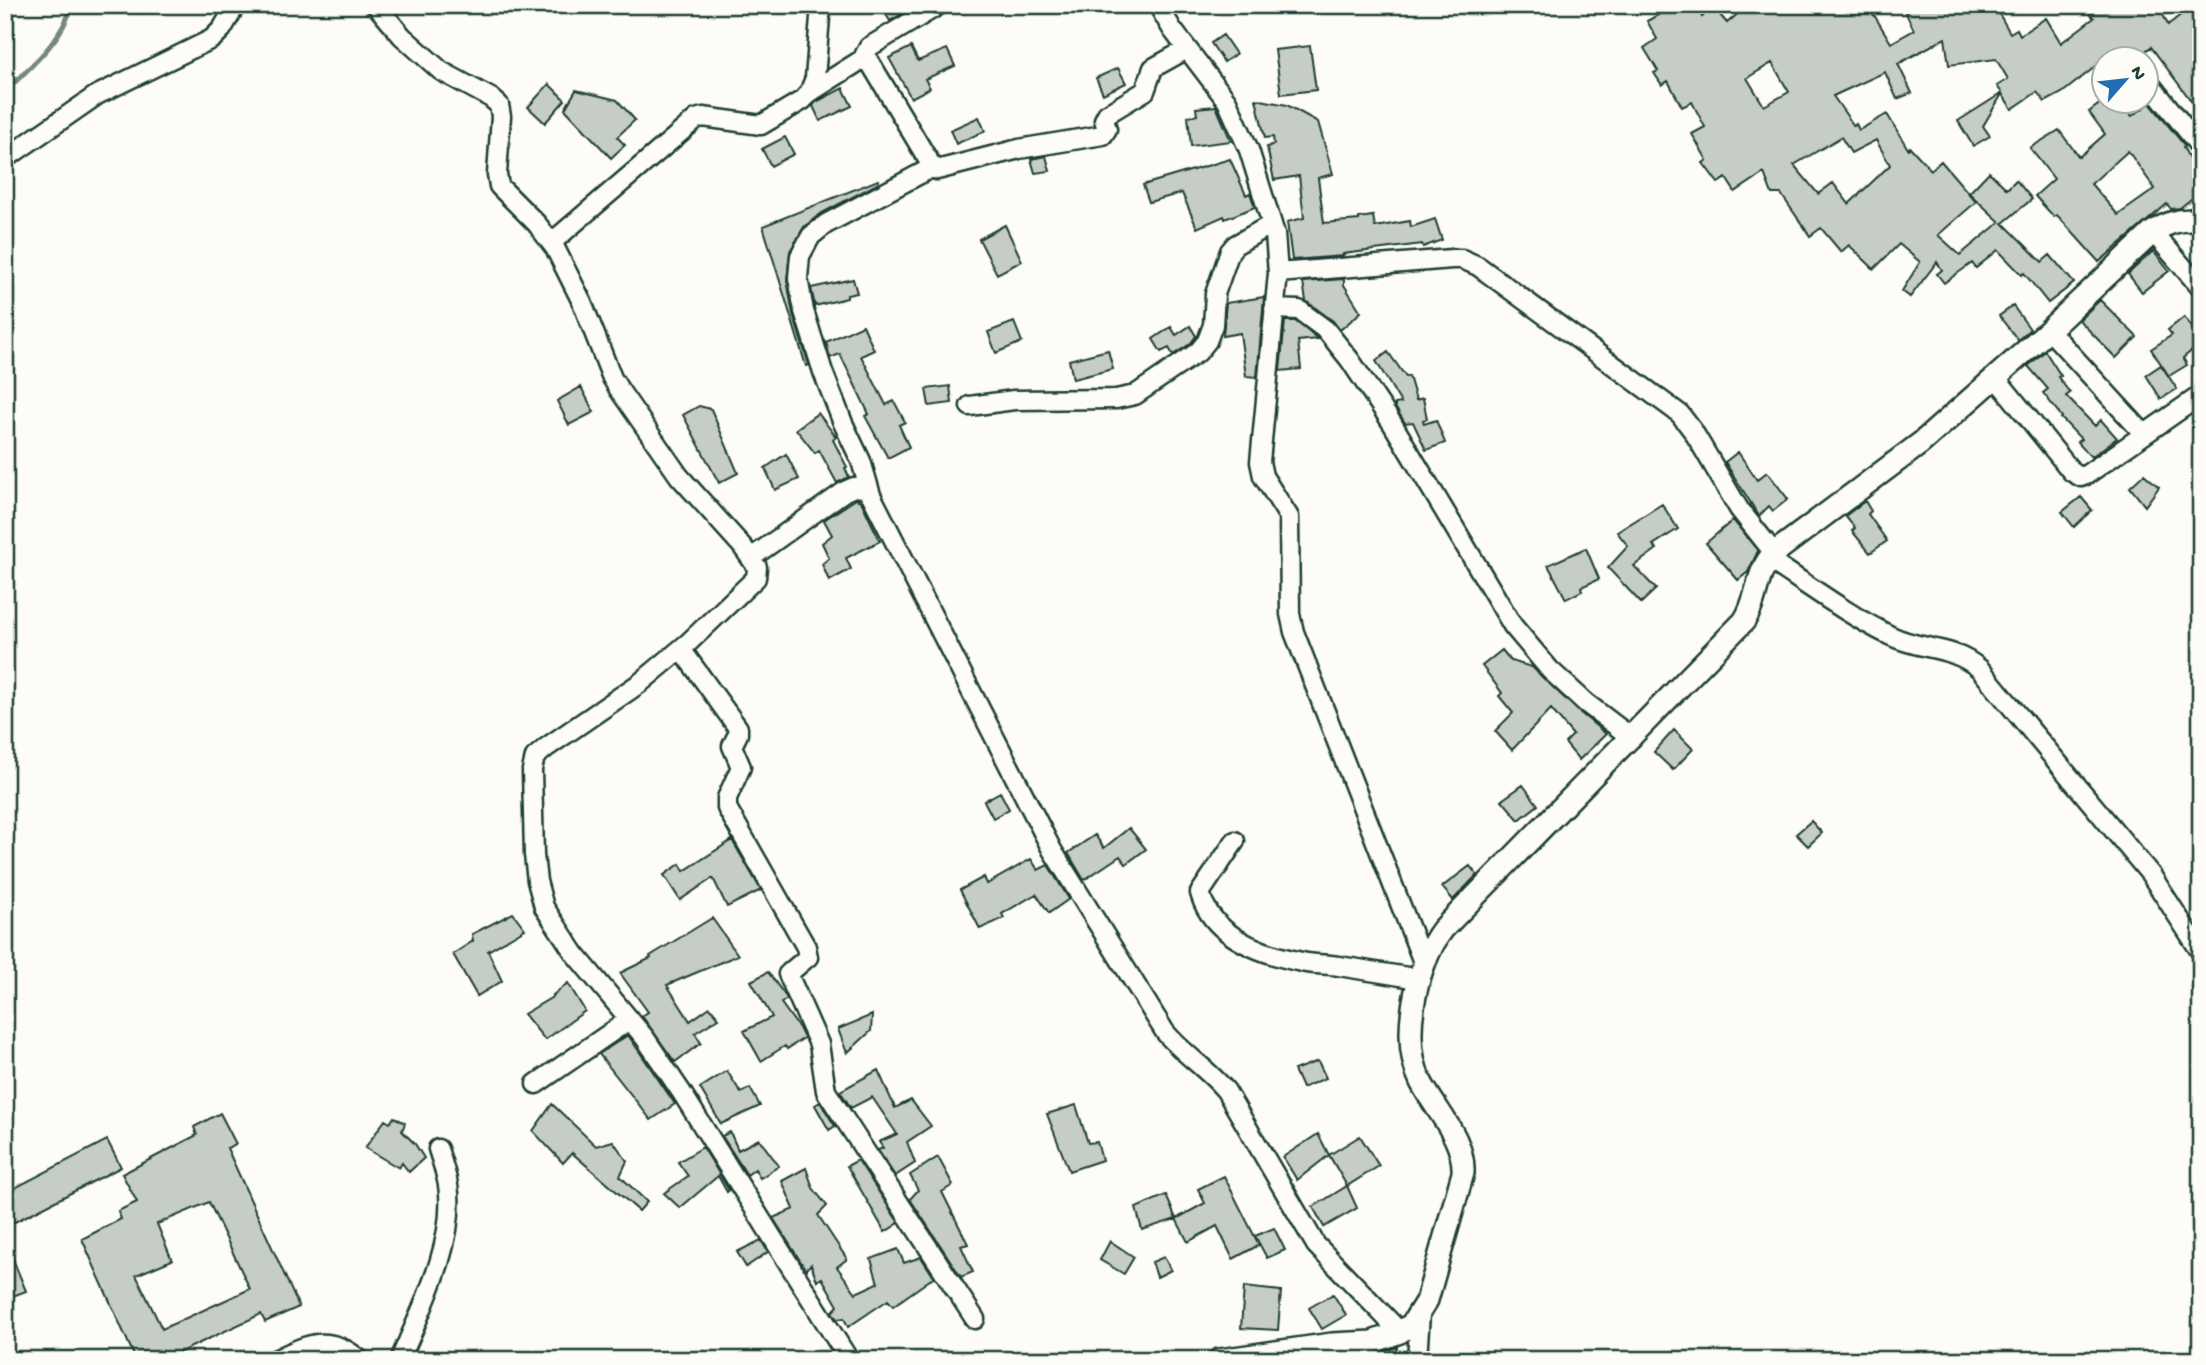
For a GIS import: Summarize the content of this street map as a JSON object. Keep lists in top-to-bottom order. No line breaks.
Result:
{"north":"top right"}
